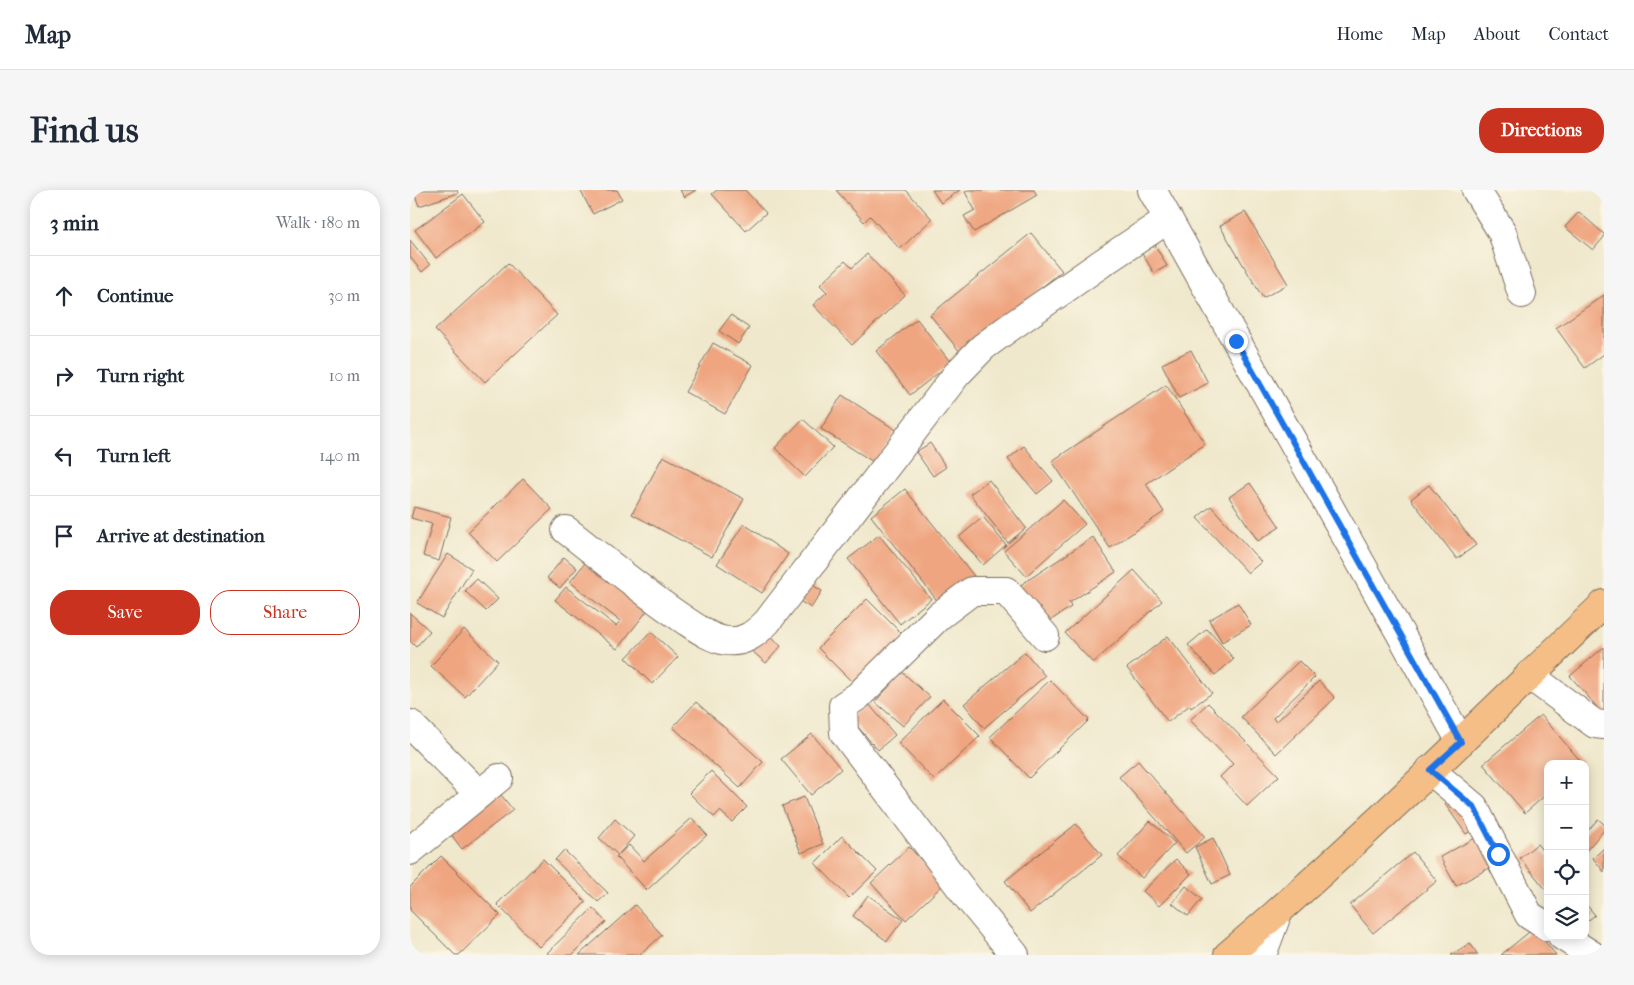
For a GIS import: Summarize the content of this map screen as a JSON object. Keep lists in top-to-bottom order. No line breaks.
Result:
{"page":{"header":"Map","nav":["Home","Map","About","Contact"],"buttons":["Directions",["Save","Share"]],"title":"Find us","heading":["3 min","Walk · 180 m"],"list":[["Continue","30 m"],["Turn right","10 m"],["Turn left","140 m"],"Arrive at destination"],"map_buttons":["+","−"]}}
